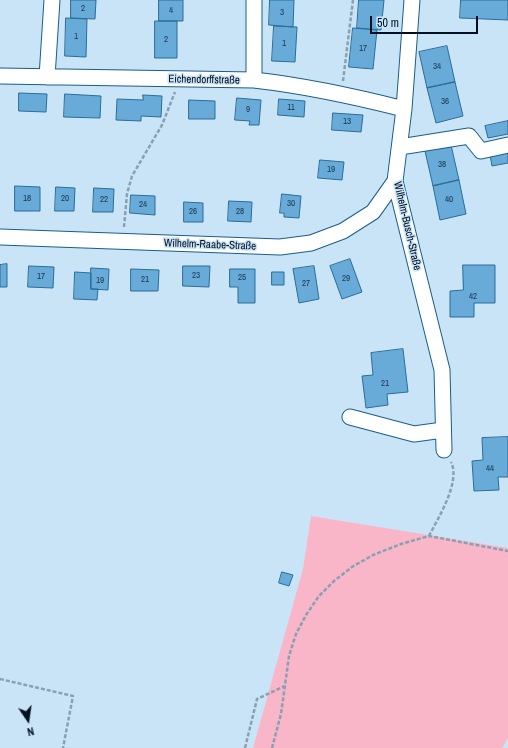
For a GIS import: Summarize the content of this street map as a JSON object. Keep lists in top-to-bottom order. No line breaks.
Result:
{"streets":{"street":["Eichendorffstraße","Wilhelm-Busch-Straße","Wilhelm-Raabe-Straße"]},"crossings":[["Eichendorffstraße","Wilhelm-Busch-Straße"],["Wilhelm-Busch-Straße","Wilhelm-Raabe-Straße"]],"house_numbers":["2","4","3","1","2","1","17","34","36","11","9","13","38","19","18","20","22","40","30","24","26","28","23","17","25","29","21","19","27","42","21","44"],"scale_bar":"50 m","north":"bottom"}
